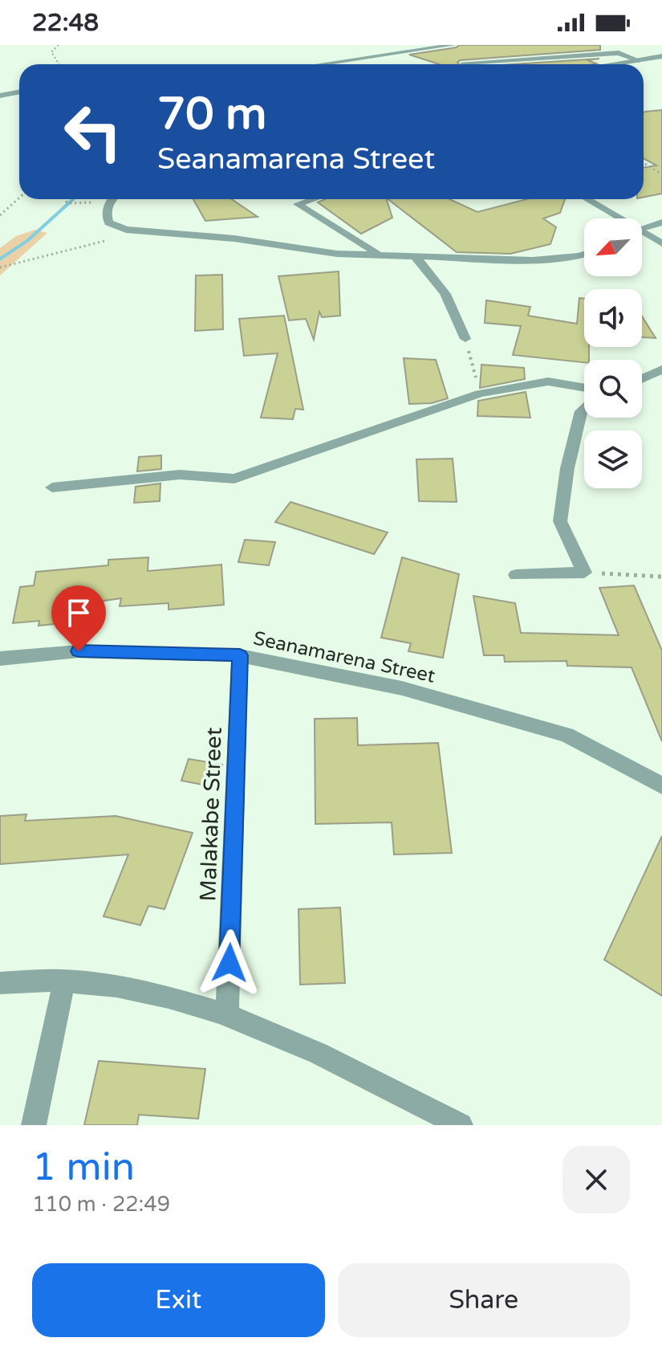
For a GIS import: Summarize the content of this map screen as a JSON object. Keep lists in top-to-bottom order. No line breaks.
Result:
{"streets":{"street":["Seanamarena Street","Malakabe Street"]},"crossings":[["Seanamarena Street","Malakabe Street"]],"north":"bottom left","page":{"status":"22:48","turn":["70 m","Seanamarena Street"],"heading":["1 min","110 m · 22:49"],"buttons":["Exit","Share"]}}
